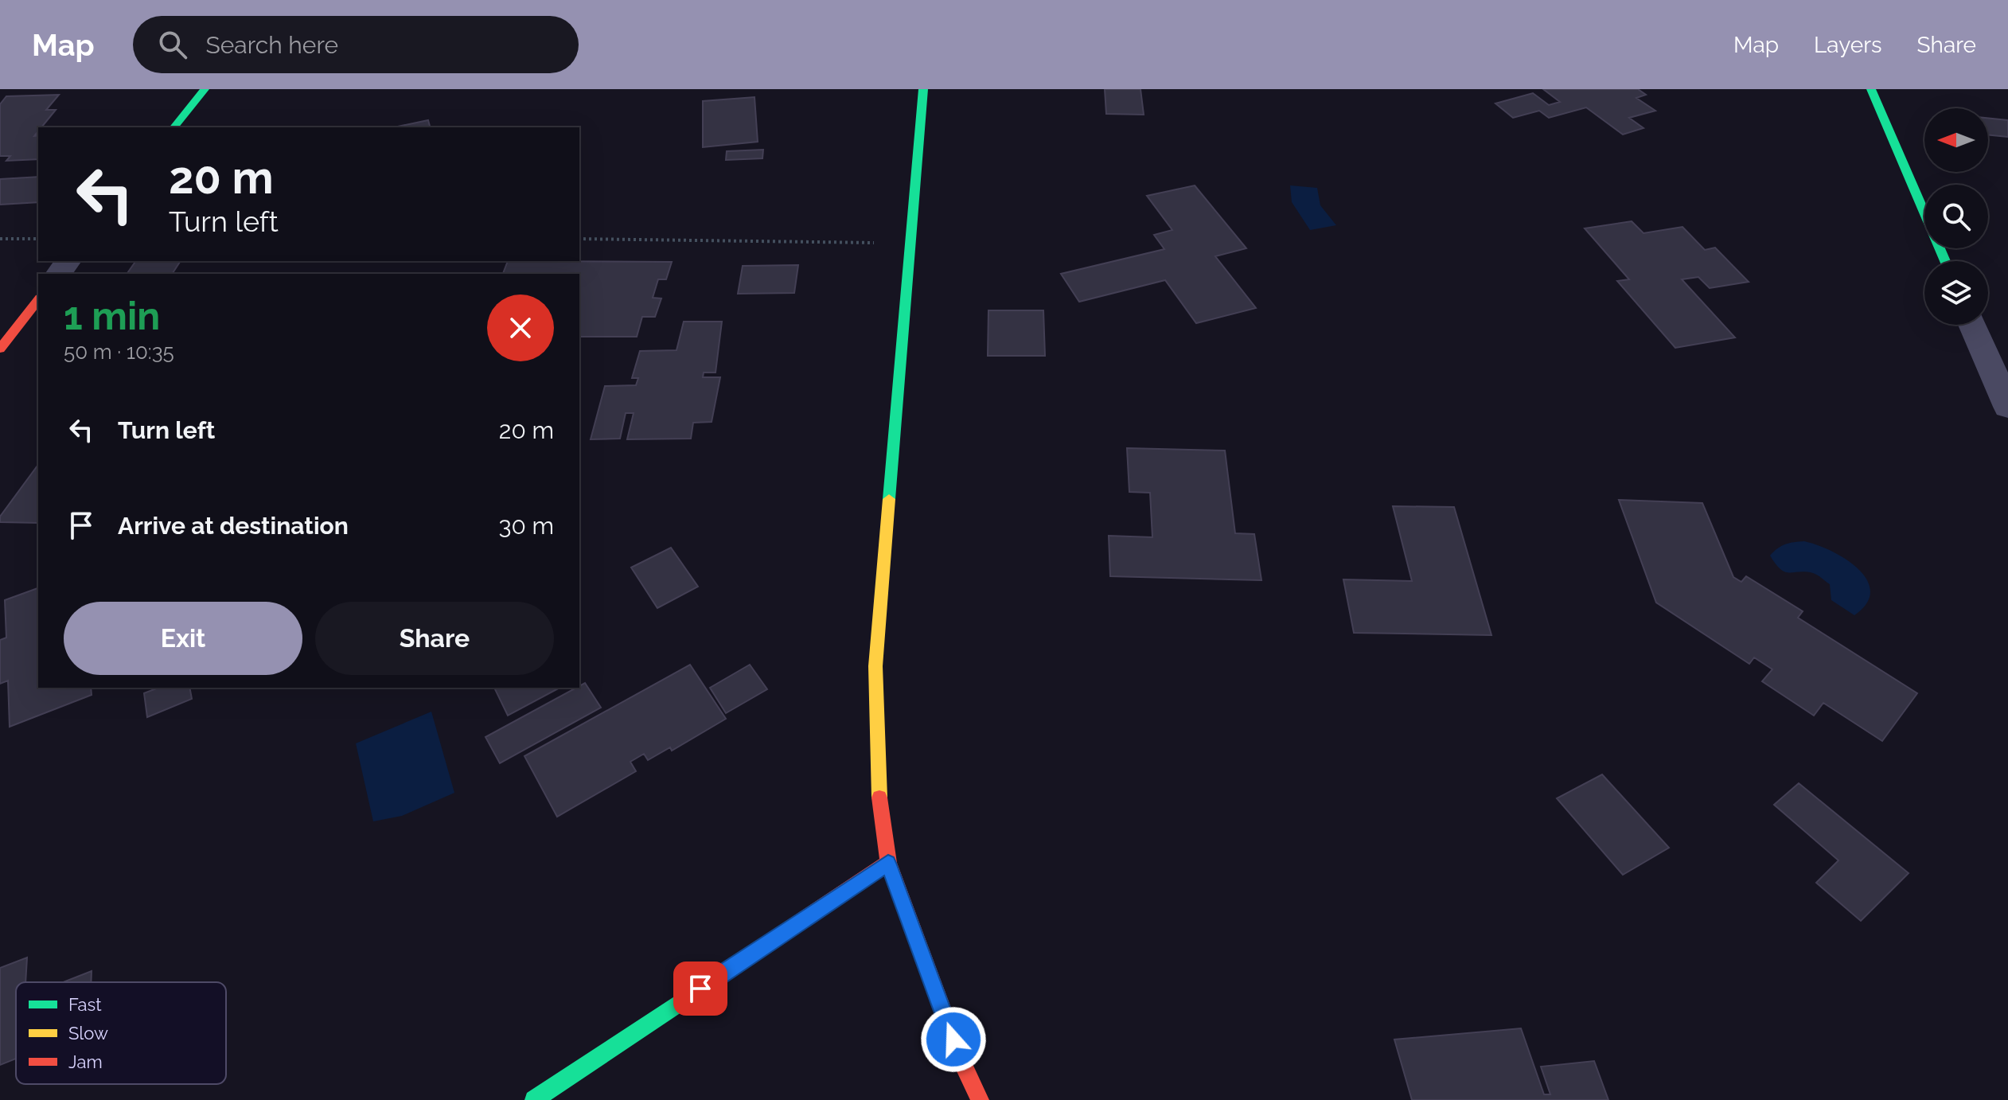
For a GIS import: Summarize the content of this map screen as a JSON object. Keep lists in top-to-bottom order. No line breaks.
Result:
{"legend":["Fast","Slow","Jam"],"north":"left","page":{"header":"Map","search":"Search here","nav":["Map","Layers","Share"],"turn":["20 m","Turn left"],"heading":["1 min","50 m · 10:35"],"list":[{"name":"Turn left","value":"20 m"},{"name":"Arrive at destination","value":"30 m"}],"buttons":["Exit","Share"]}}
